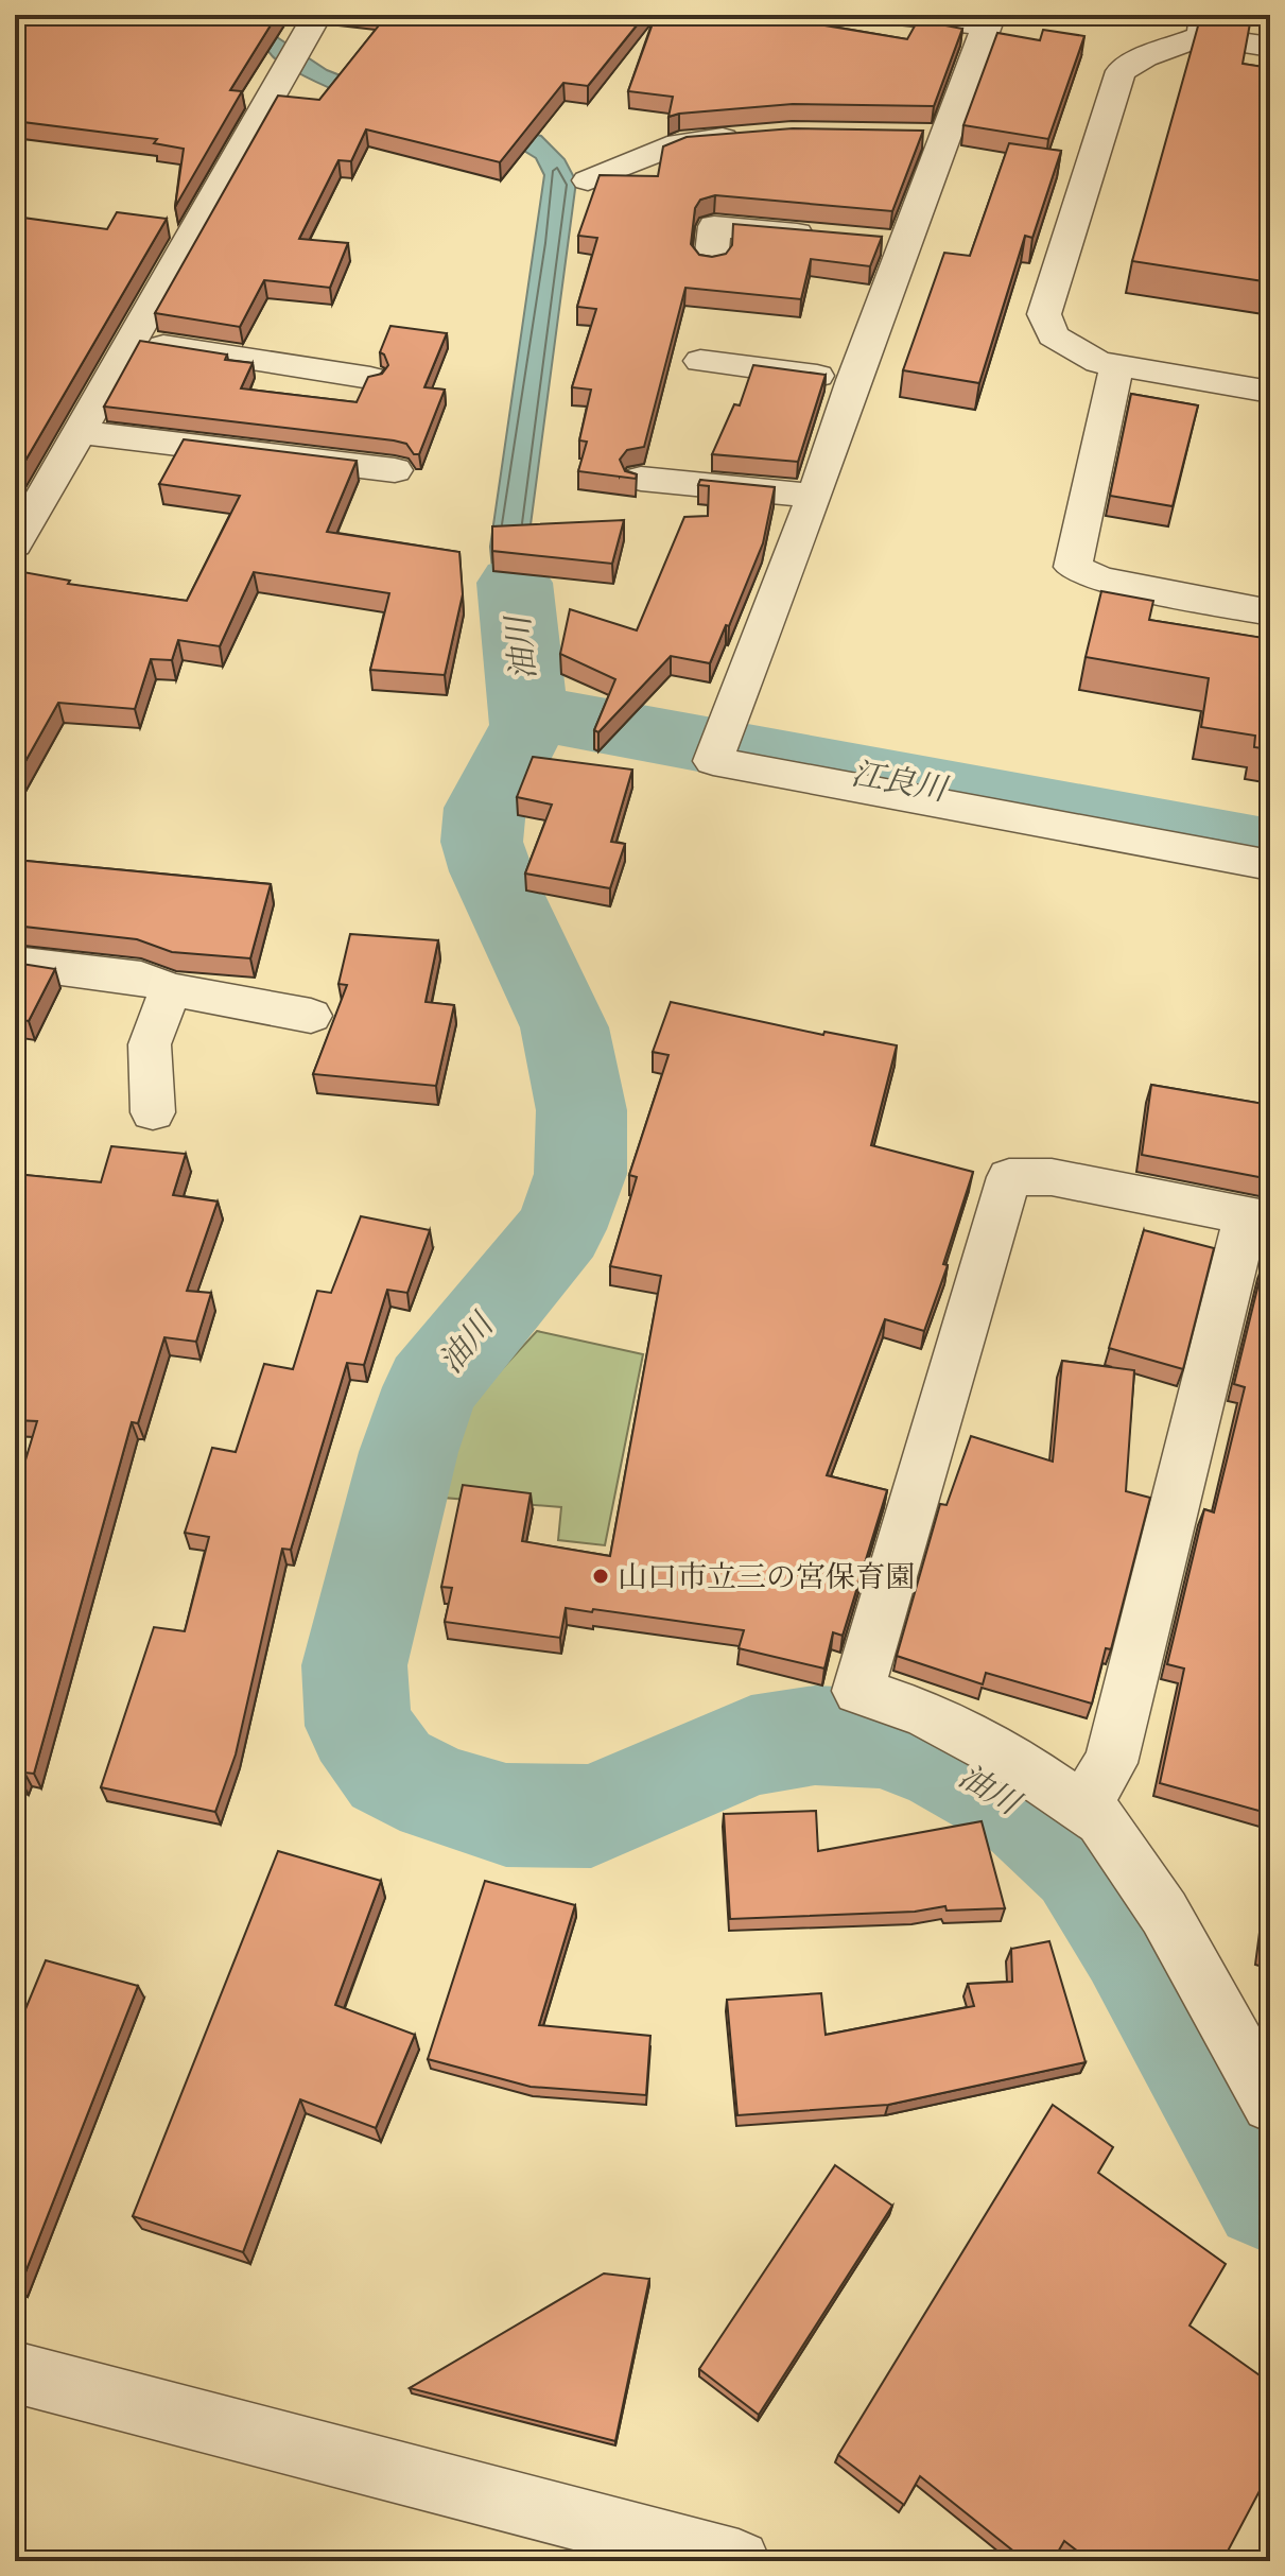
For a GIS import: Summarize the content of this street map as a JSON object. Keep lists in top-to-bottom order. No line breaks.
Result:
{"water":["油川","江良川"],"places":["山口市立三の宮保育園"]}
